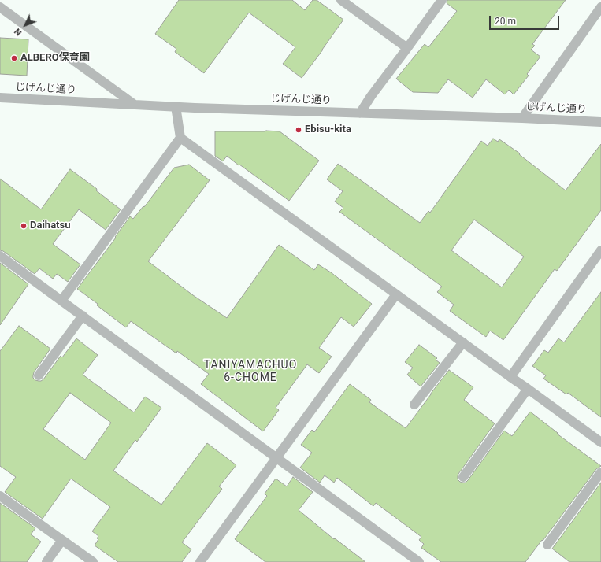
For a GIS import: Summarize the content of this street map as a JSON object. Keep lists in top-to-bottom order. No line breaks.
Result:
{"streets":{"street":["じげんじ通り"]},"districts":["TANIYAMACHUO 6-CHOME"],"places":["ALBERO保育園","Ebisu-kita","Daihatsu"],"scale_bar":"20 m","north":"bottom left"}
